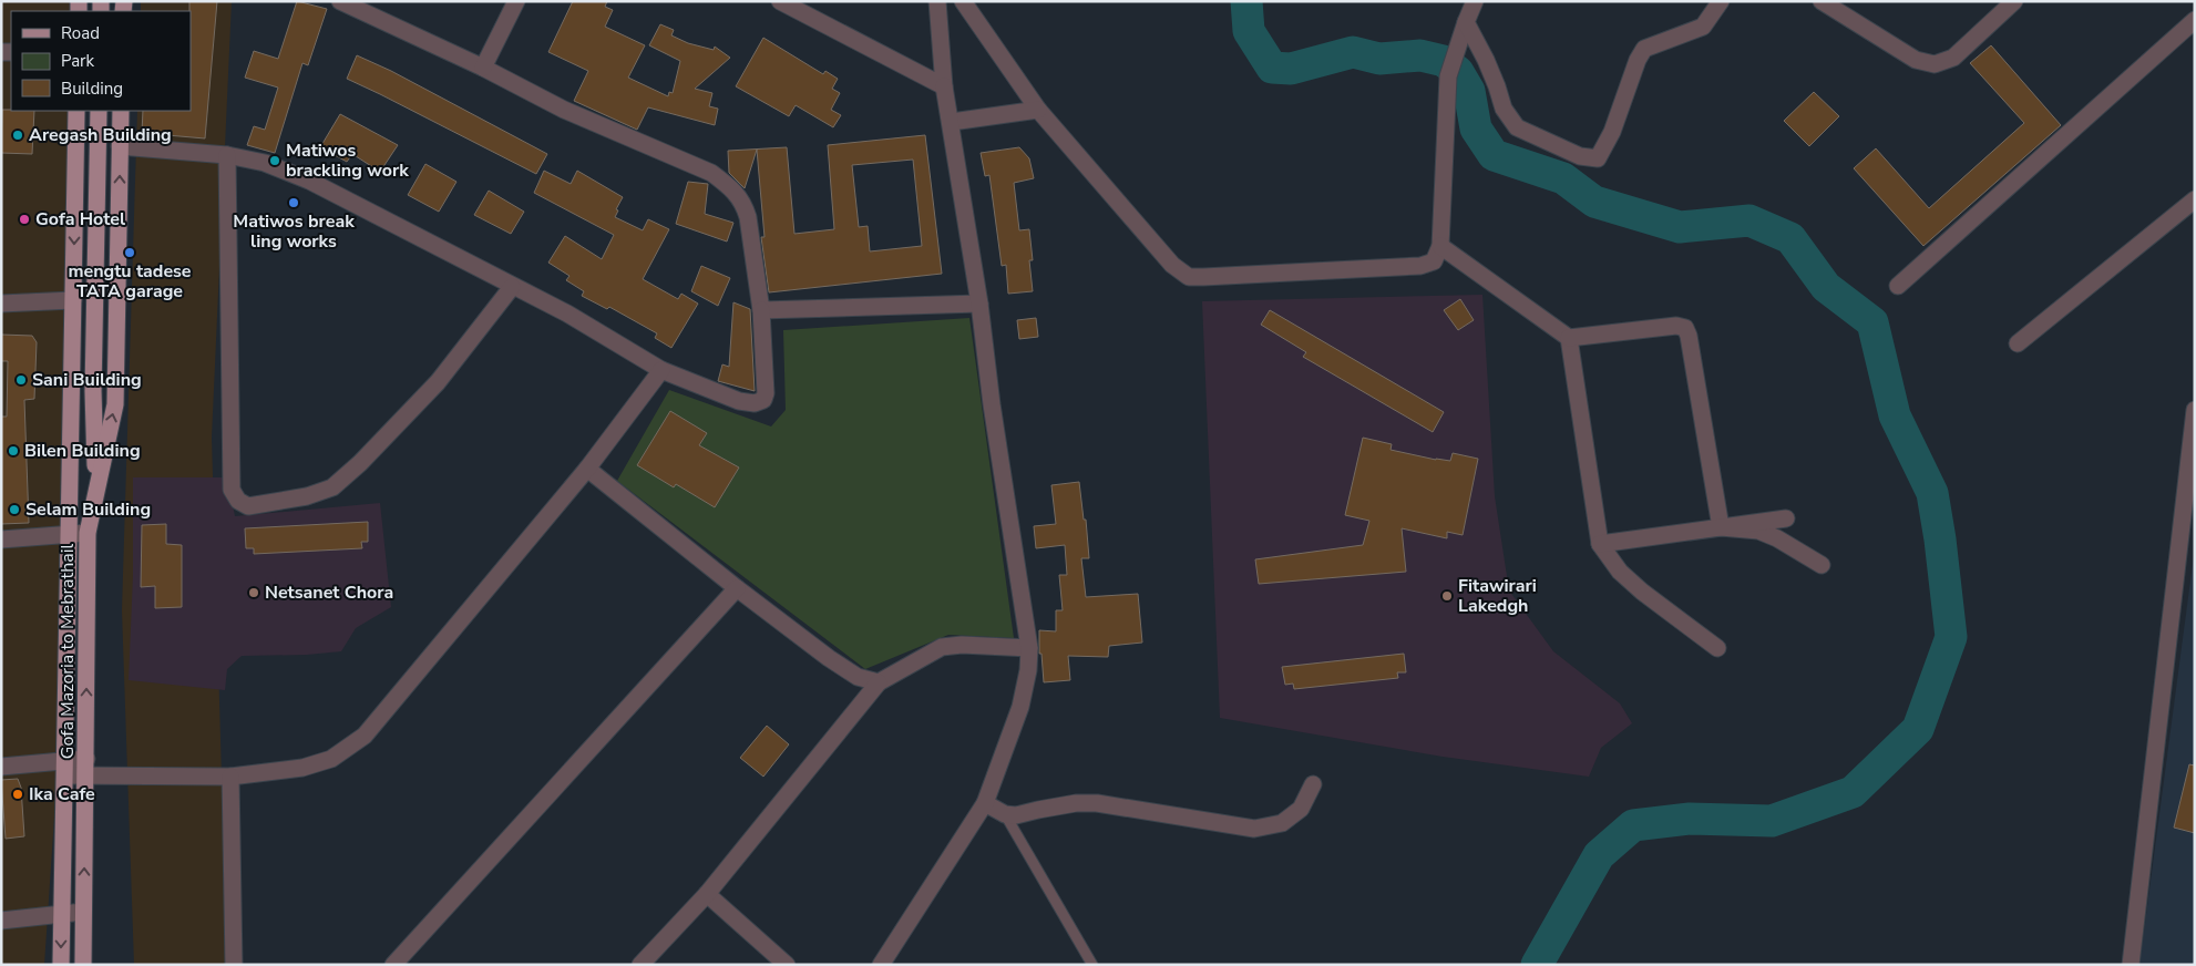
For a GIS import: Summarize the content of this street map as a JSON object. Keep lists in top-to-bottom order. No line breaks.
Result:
{"streets":{"main road":["Gofa Mazoria to Mebrathail"]},"places":["Aregash Building","Matiwos brackling work","Matiwos break ling works","Gofa Hotel","mengtu tadese TATA garage","Sani Building","Bilen Building","Selam Building","Netsanet Chora","Fitawirari Lakedgh","Ika Cafe"],"legend":["Road","Park","Building"]}
